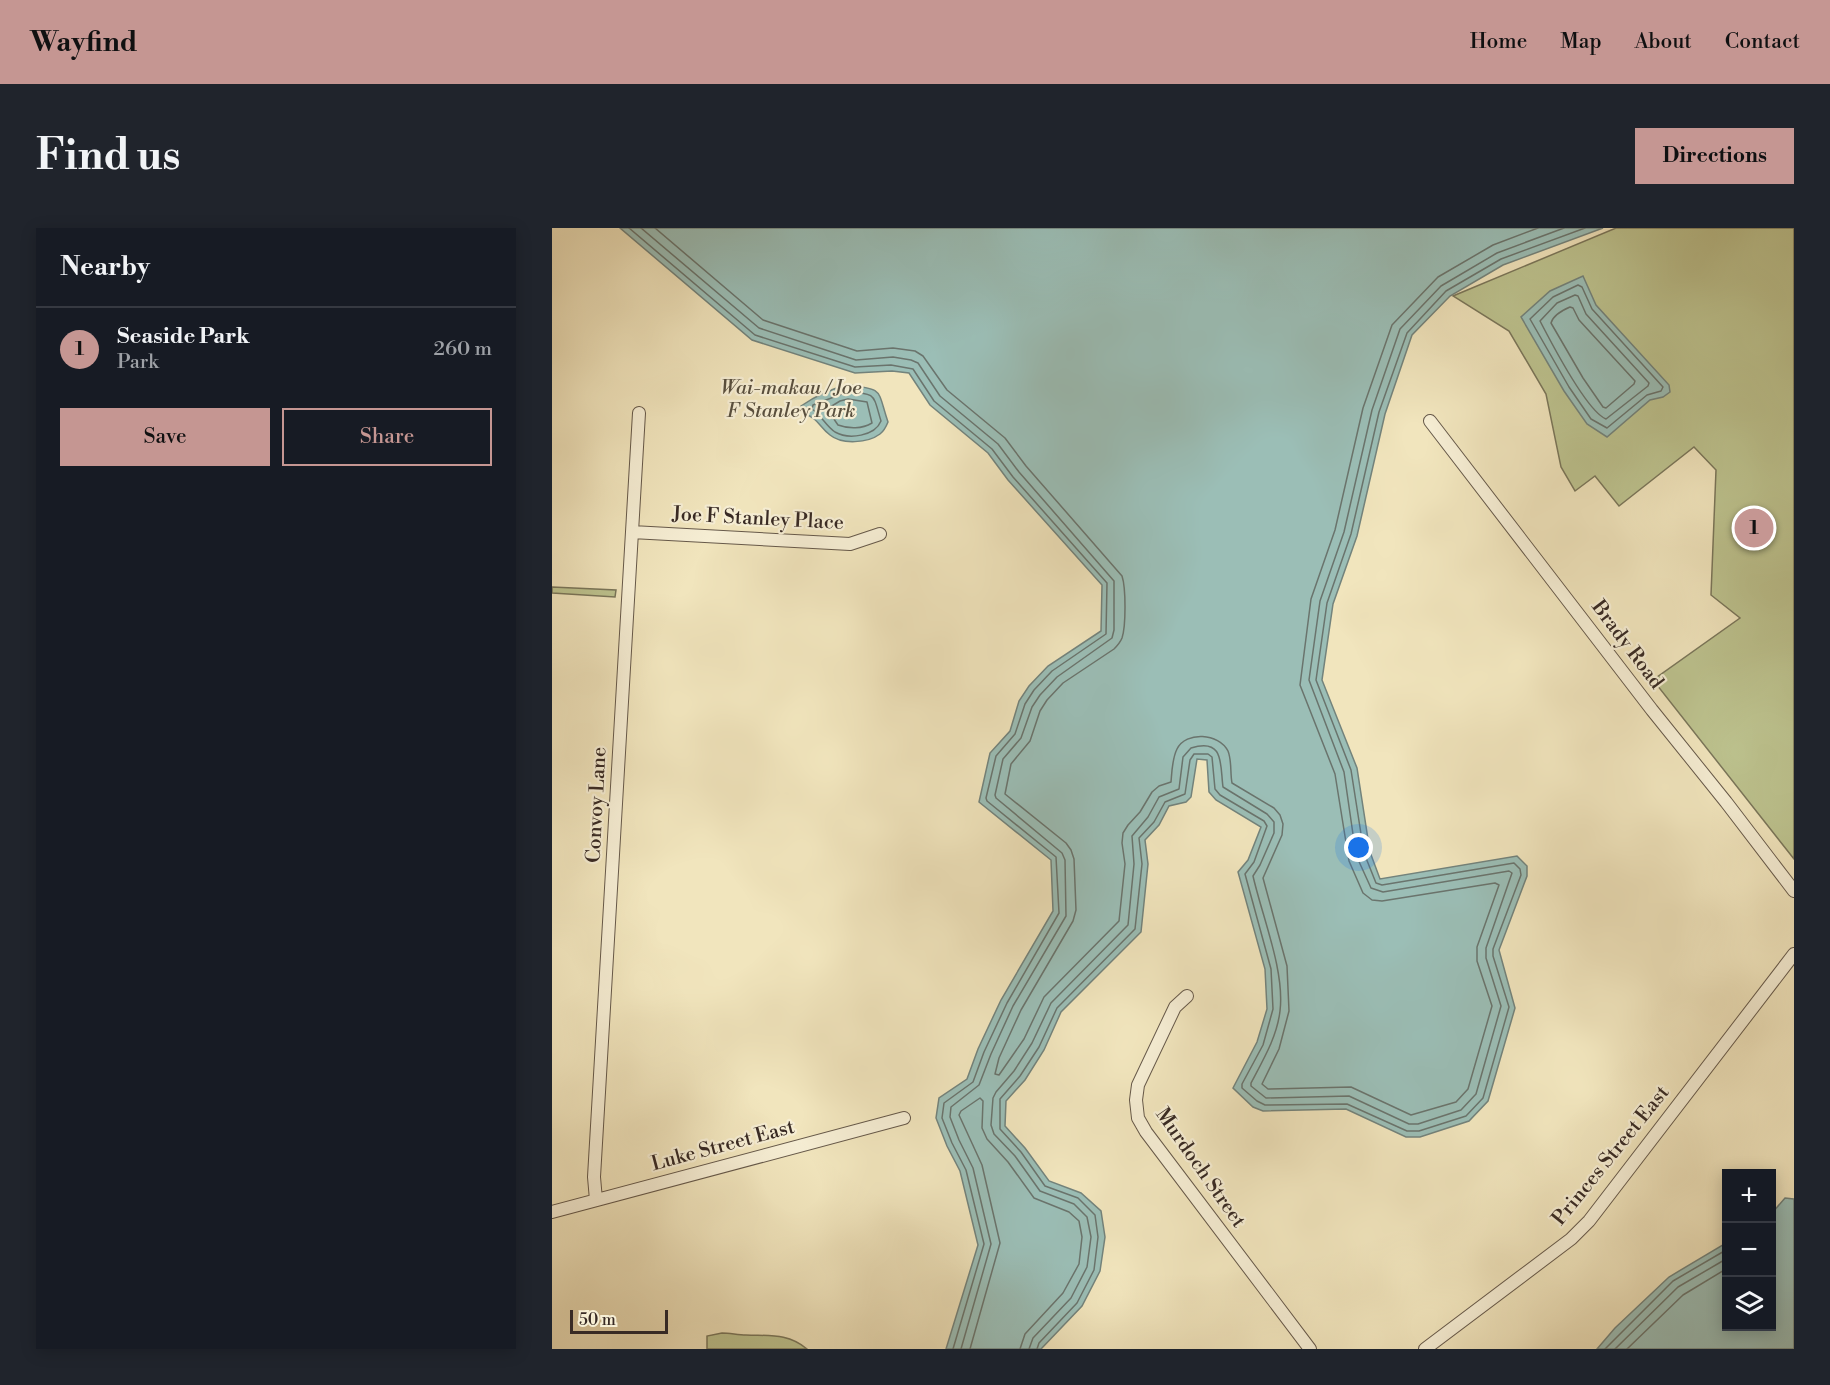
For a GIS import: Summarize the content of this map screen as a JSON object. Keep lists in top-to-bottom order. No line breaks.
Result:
{"streets":{"street":["Joe F Stanley Place","Brady Road","Convoy Lane","Luke Street East","Princes Street East","Murdoch Street"]},"crossings":[["Joe F Stanley Place","Convoy Lane"],["Convoy Lane","Luke Street East"]],"parks":["Wai-makau / Joe F Stanley Park"],"scale_bar":"50 m","page":{"header":"Wayfind","nav":["Home","Map","About","Contact"],"buttons":["Directions",["Save","Share"]],"title":"Find us","heading":"Nearby","list":[{"mark":"1","name":"Seaside Park","note":"Park","value":"260 m"}],"pins":"1","map_buttons":["+","−"],"scale":"50 m"}}
